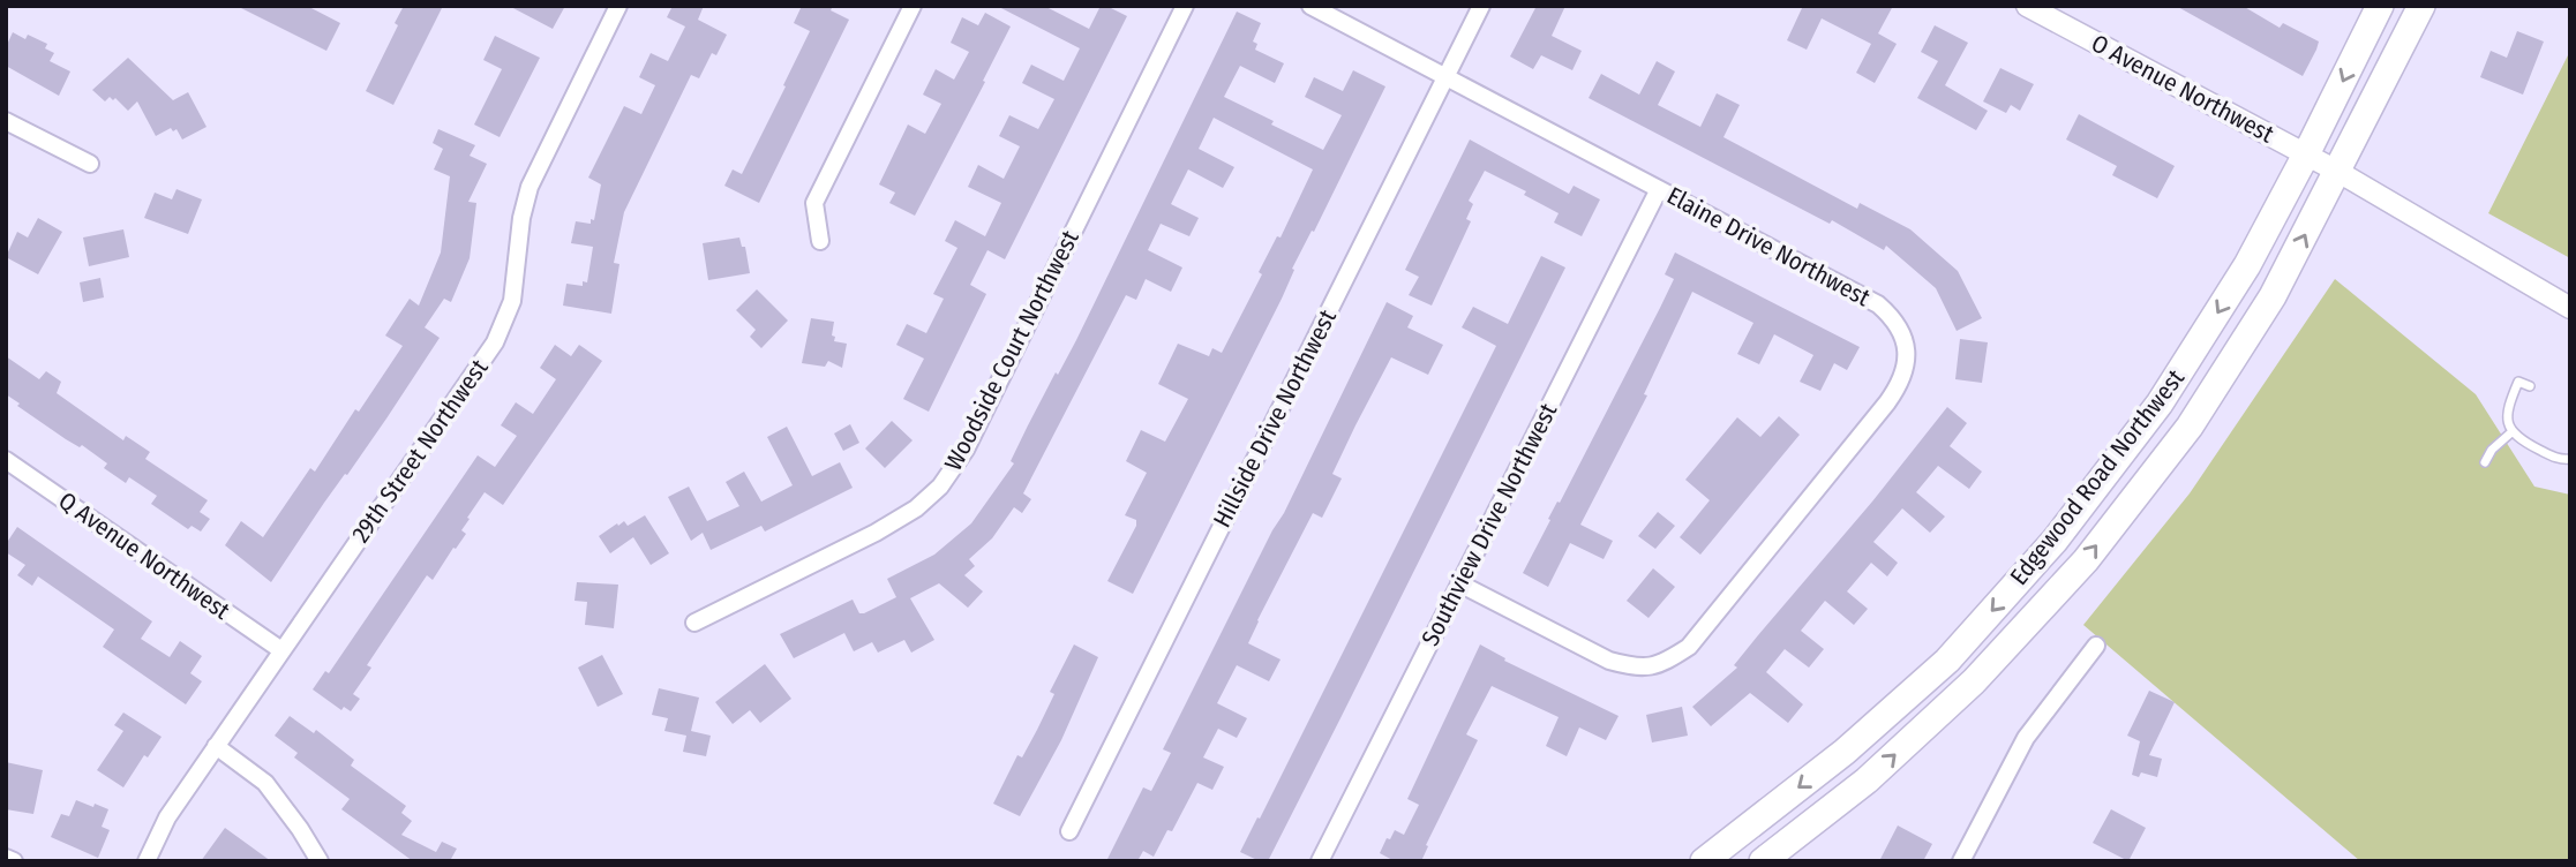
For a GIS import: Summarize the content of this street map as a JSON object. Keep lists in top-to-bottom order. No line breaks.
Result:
{"streets":{"main road":["Edgewood Road Northwest"],"street":["O Avenue Northwest","Elaine Drive Northwest","Woodside Court Northwest","Hillside Drive Northwest","29th Street Northwest","Southview Drive Northwest","Q Avenue Northwest"]},"crossings":[["O Avenue Northwest","Edgewood Road Northwest"],["Elaine Drive Northwest","Hillside Drive Northwest"],["Elaine Drive Northwest","Southview Drive Northwest"],["29th Street Northwest","Q Avenue Northwest"]]}
